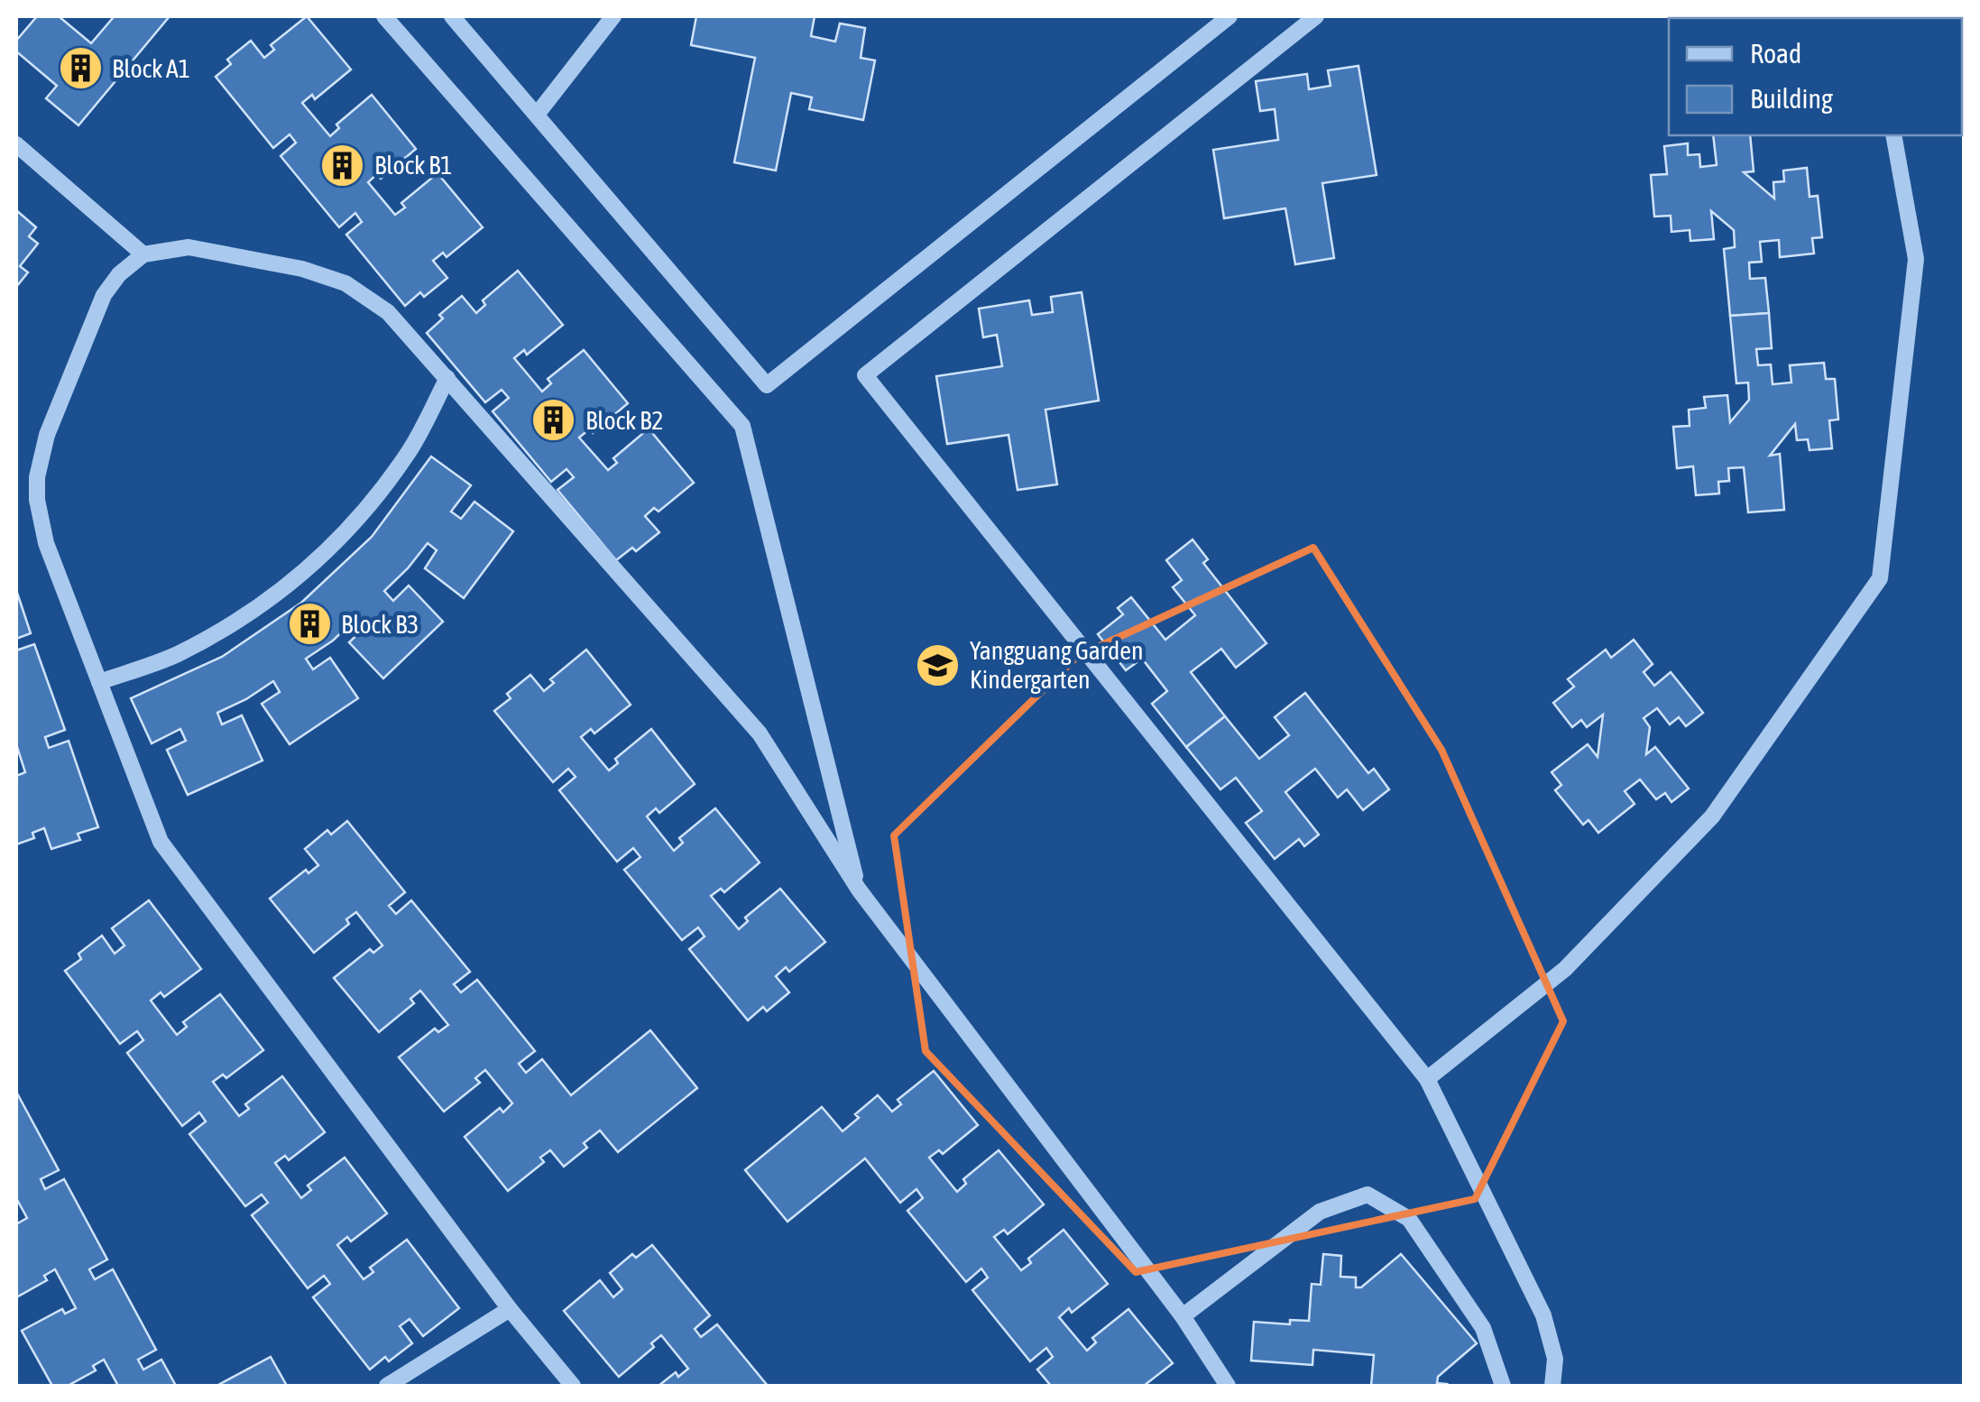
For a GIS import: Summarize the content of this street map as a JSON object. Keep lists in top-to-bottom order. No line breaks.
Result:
{"places":{"building":["Block A1","Block B1","Block B2","Block B3"],"school or university":["Yangguang Garden Kindergarten"]},"legend":["Road","Building"]}
